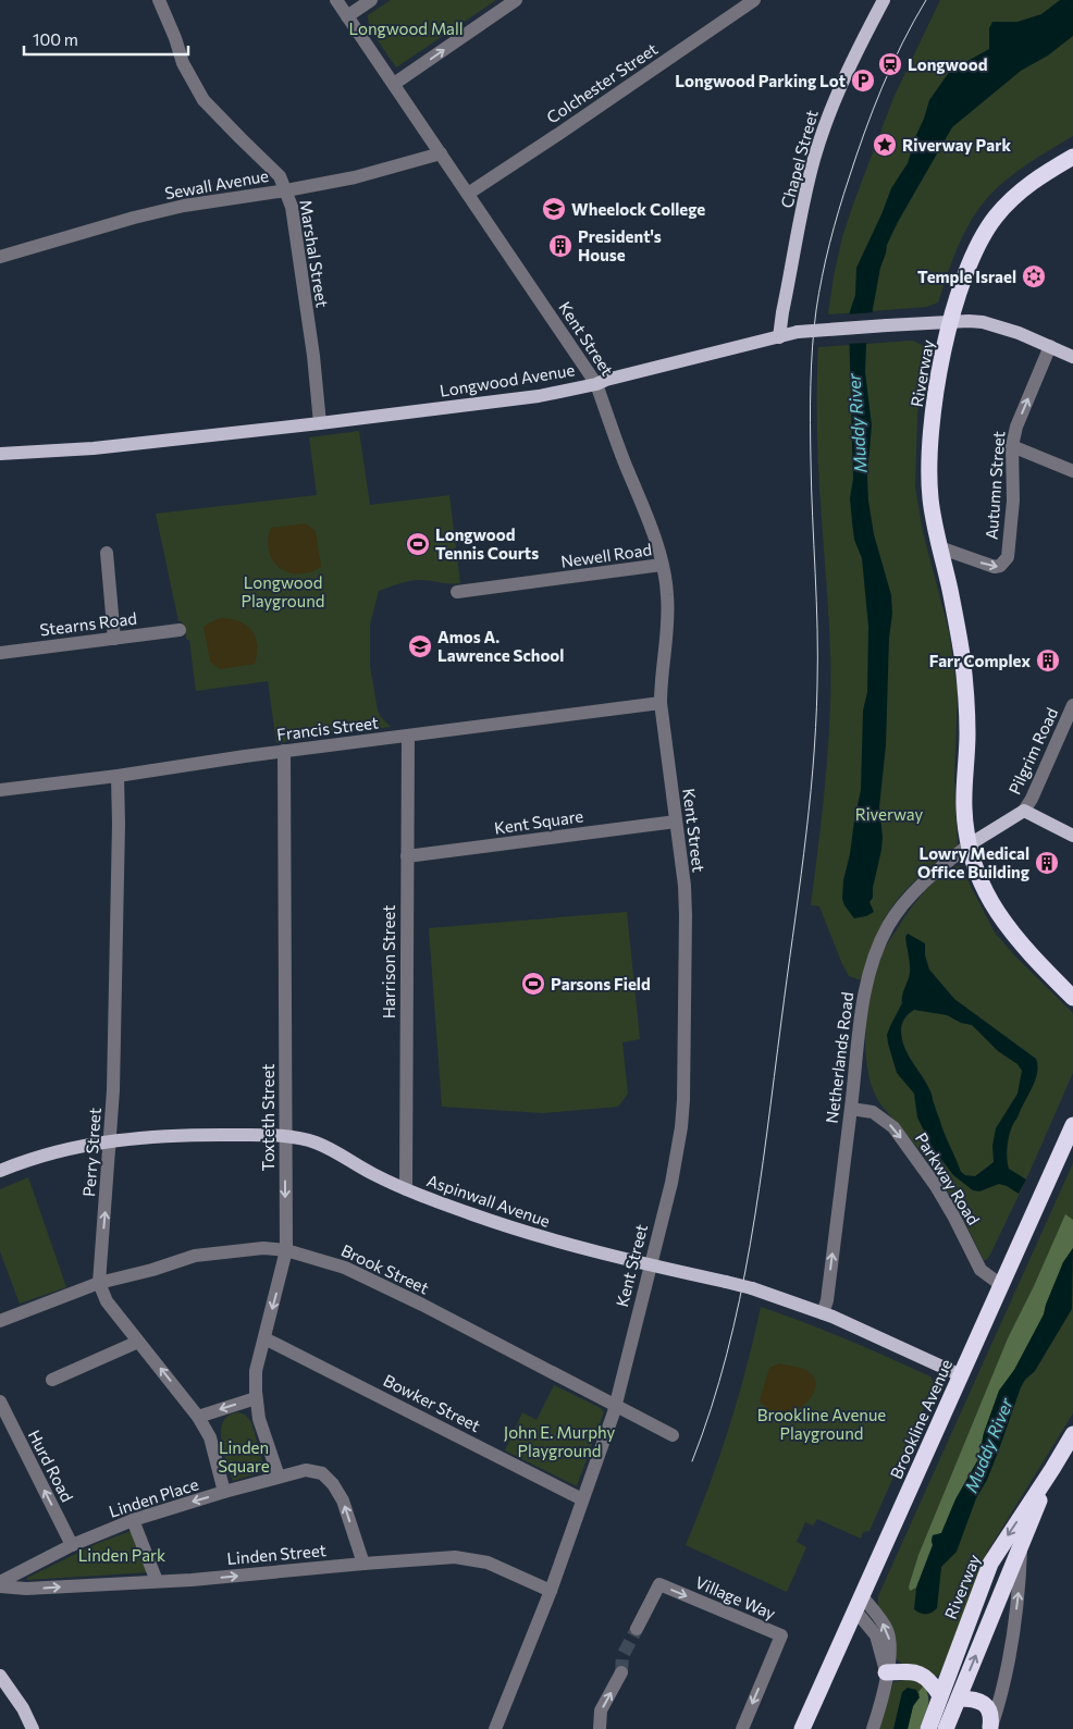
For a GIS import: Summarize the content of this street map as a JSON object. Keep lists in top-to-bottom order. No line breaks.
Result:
{"streets":{"highway":["Riverway","Brookline Avenue"],"main road":["Chapel Street","Longwood Avenue","Pilgrim Road","Aspinwall Avenue"],"street":["Colchester Street","Sewall Avenue","Marshal Street","Kent Street","Autumn Street","Newell Road","Stearns Road","Francis Street","Kent Square","Harrison Street","Netherlands Road","Toxteth Street","Perry Street","Parkway Road","Brook Street","Bowker Street","Hurd Road","Linden Place","Linden Street","Village Way"]},"crossings":[["Colchester Street","Kent Street"],["Chapel Street","Longwood Avenue"],["Sewall Avenue","Marshal Street"],["Sewall Avenue","Kent Street"],["Marshal Street","Longwood Avenue"],["Kent Street","Longwood Avenue"],["Kent Street","Newell Road"],["Kent Street","Francis Street"],["Kent Street","Kent Square"],["Kent Street","Aspinwall Avenue"],["Kent Street","Brook Street"],["Kent Street","Bowker Street"],["Kent Street","Linden Street"],["Riverway","Longwood Avenue"],["Riverway","Autumn Street"],["Riverway","Pilgrim Road"],["Riverway","Netherlands Road"],["Longwood Avenue","Autumn Street"],["Francis Street","Harrison Street"],["Francis Street","Toxteth Street"],["Francis Street","Perry Street"],["Pilgrim Road","Netherlands Road"],["Kent Square","Harrison Street"],["Harrison Street","Aspinwall Avenue"],["Netherlands Road","Parkway Road"],["Netherlands Road","Aspinwall Avenue"],["Toxteth Street","Aspinwall Avenue"],["Toxteth Street","Brook Street"],["Toxteth Street","Bowker Street"],["Toxteth Street","Linden Place"],["Perry Street","Aspinwall Avenue"],["Perry Street","Brook Street"],["Parkway Road","Brookline Avenue"],["Aspinwall Avenue","Brookline Avenue"],["Hurd Road","Linden Place"],["Linden Place","Linden Street"]],"one_way":["Netherlands Road","Parkway Road","Hurd Road","Linden Street"],"water":["Muddy River"],"parks":["Longwood Mall","Longwood Playground","Riverway","Brookline Avenue Playground","John E. Murphy Playground","Linden Square","Linden Park"],"places":{"station":["Longwood"],"parking":["Longwood Parking Lot"],"place":["Riverway Park"],"school or university":["Wheelock College","Amos A. Lawrence School"],"building":["President's House","Farr Complex","Lowry Medical Office Building"],"synagogue":["Temple Israel"],"sports":["Longwood Tennis Courts","Parsons Field"]},"scale_bar":"100 m"}
